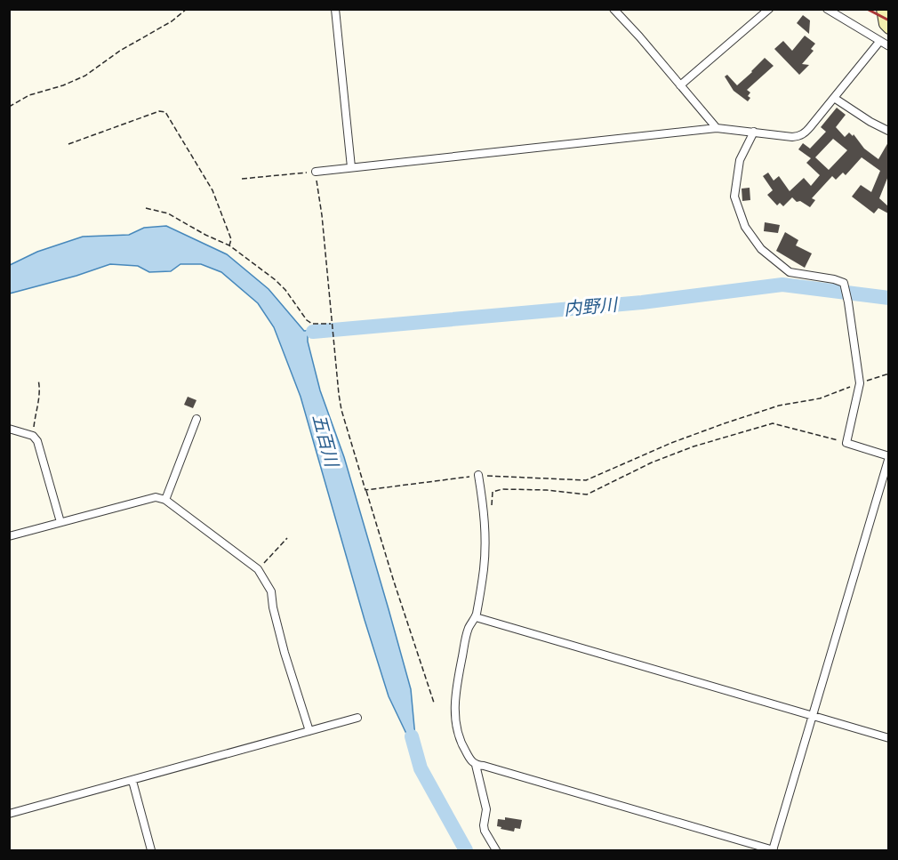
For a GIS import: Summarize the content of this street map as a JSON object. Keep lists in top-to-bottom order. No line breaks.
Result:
{"water":["内野川","五百川"]}
